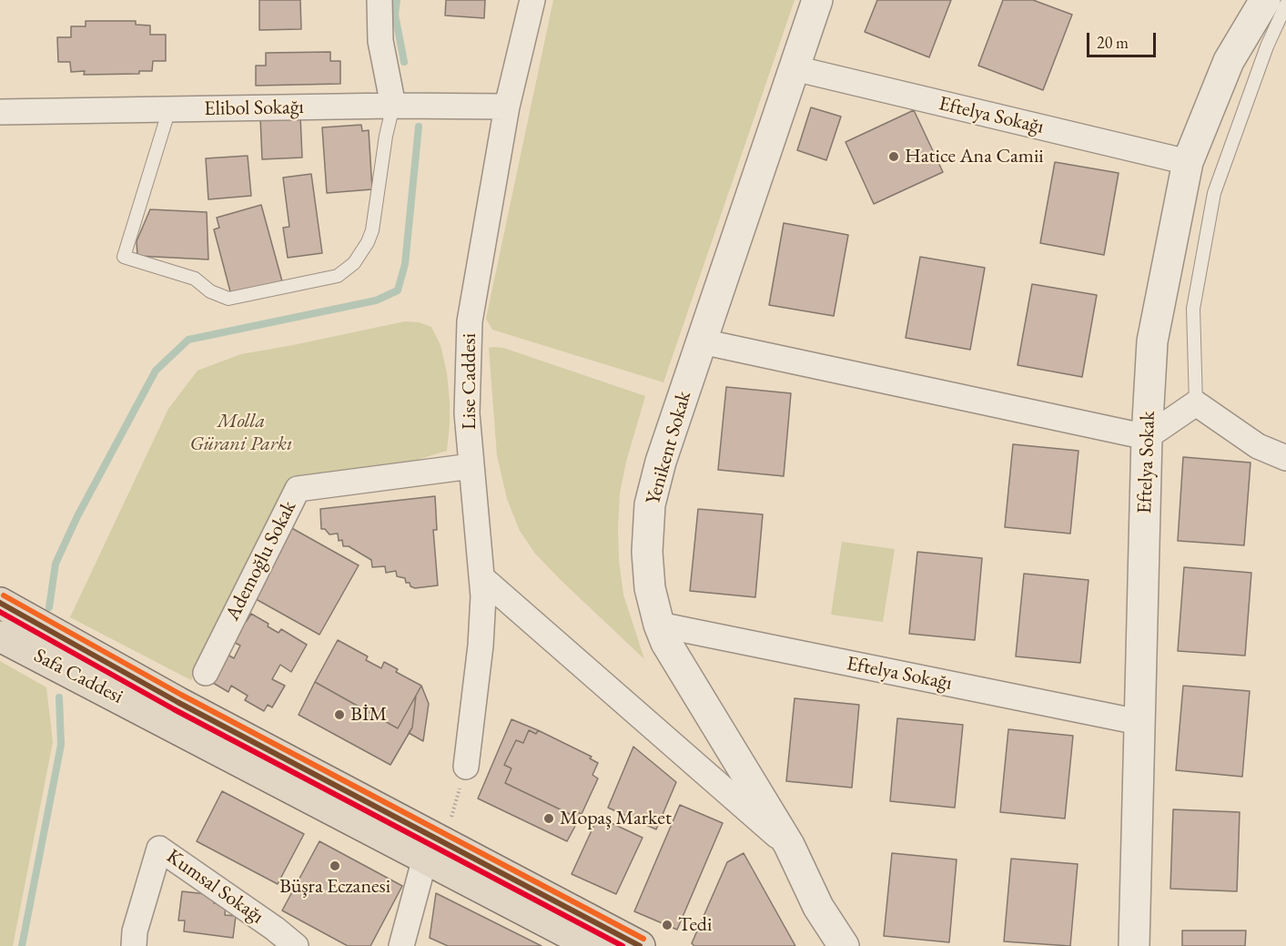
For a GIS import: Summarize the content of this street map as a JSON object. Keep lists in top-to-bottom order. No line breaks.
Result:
{"streets":{"main road":["Safa Caddesi"],"street":["Elibol Sokağı","Eftelya Sokağı","Lise Caddesi","Yenikent Sokak","Eftelya Sokak","Ademoğlu Sokak","Kumsal Sokağı"]},"crossings":[["Elibol Sokağı","Lise Caddesi"],["Eftelya Sokağı","Yenikent Sokak"],["Eftelya Sokağı","Eftelya Sokak"],["Lise Caddesi","Ademoğlu Sokak"]],"parks":["Molla Gürani Parkı"],"places":["Hatice Ana Camii","BİM","Mopaş Market","Büşra Eczanesi","Tedi"],"scale_bar":"20 m"}
